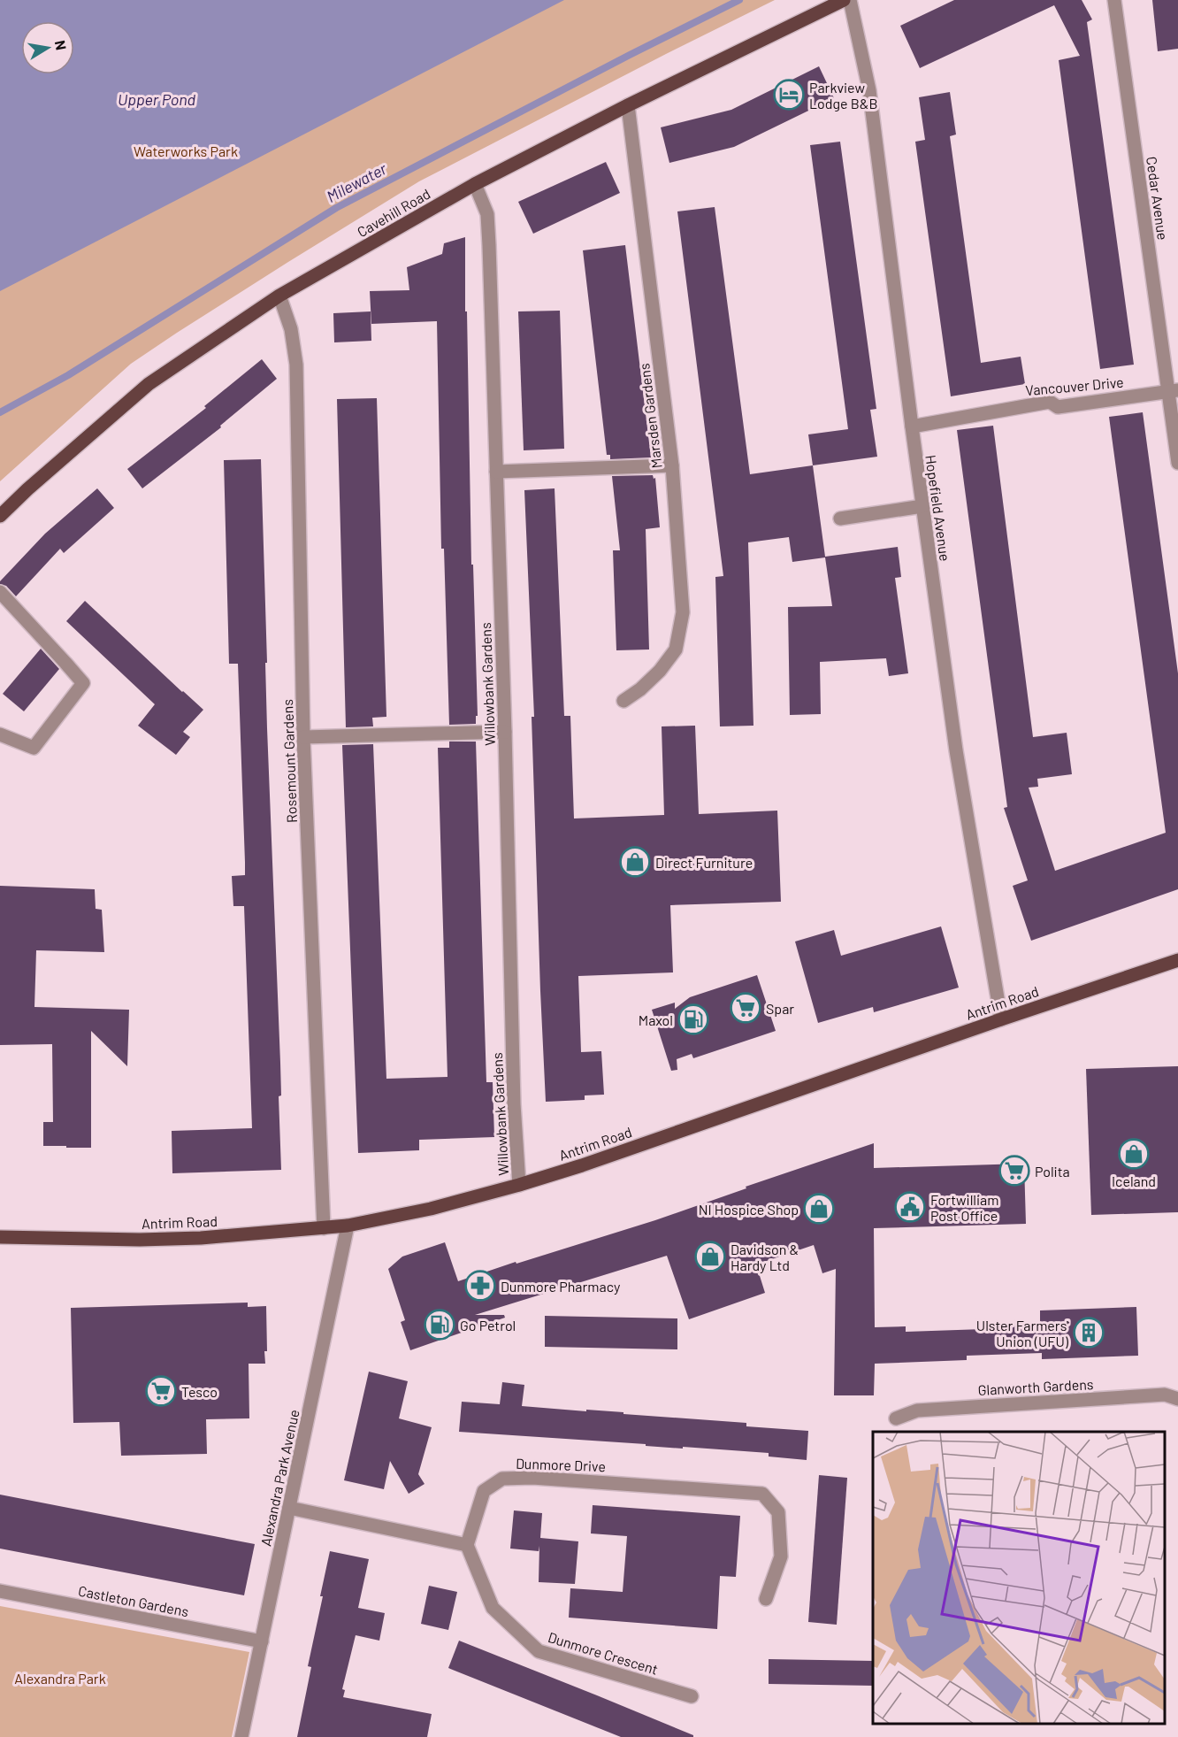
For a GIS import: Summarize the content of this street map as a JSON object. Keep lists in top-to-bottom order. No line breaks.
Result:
{"streets":{"main road":["Cavehill Road","Antrim Road"],"street":["Cedar Avenue","Vancouver Drive","Marsden Gardens","Hopefield Avenue","Willowbank Gardens","Rosemount Gardens","Glanworth Gardens","Dunmore Drive","Alexandra Park Avenue","Castleton Gardens","Dunmore Crescent"]},"crossings":[["Cedar Avenue","Vancouver Drive"],["Cavehill Road","Marsden Gardens"],["Cavehill Road","Willowbank Gardens"],["Cavehill Road","Rosemount Gardens"],["Vancouver Drive","Hopefield Avenue"],["Hopefield Avenue","Antrim Road"],["Willowbank Gardens","Antrim Road"],["Rosemount Gardens","Antrim Road"],["Antrim Road","Alexandra Park Avenue"],["Dunmore Drive","Dunmore Crescent"],["Alexandra Park Avenue","Castleton Gardens"]],"water":["Upper Pond","Milewater"],"parks":["Waterworks Park","Alexandra Park"],"places":{"hotel":["Parkview Lodge B&B"],"shop":["Direct Furniture","Iceland","NI Hospice Shop","Davidson & Hardy Ltd"],"supermarket":["Spar","Polita","Tesco"],"fuel station":["Maxol","Go Petrol"],"public building":["Fortwilliam Post Office"],"pharmacy":["Dunmore Pharmacy"],"building":["Ulster Farmers' Union (UFU)"]},"north":"right"}
